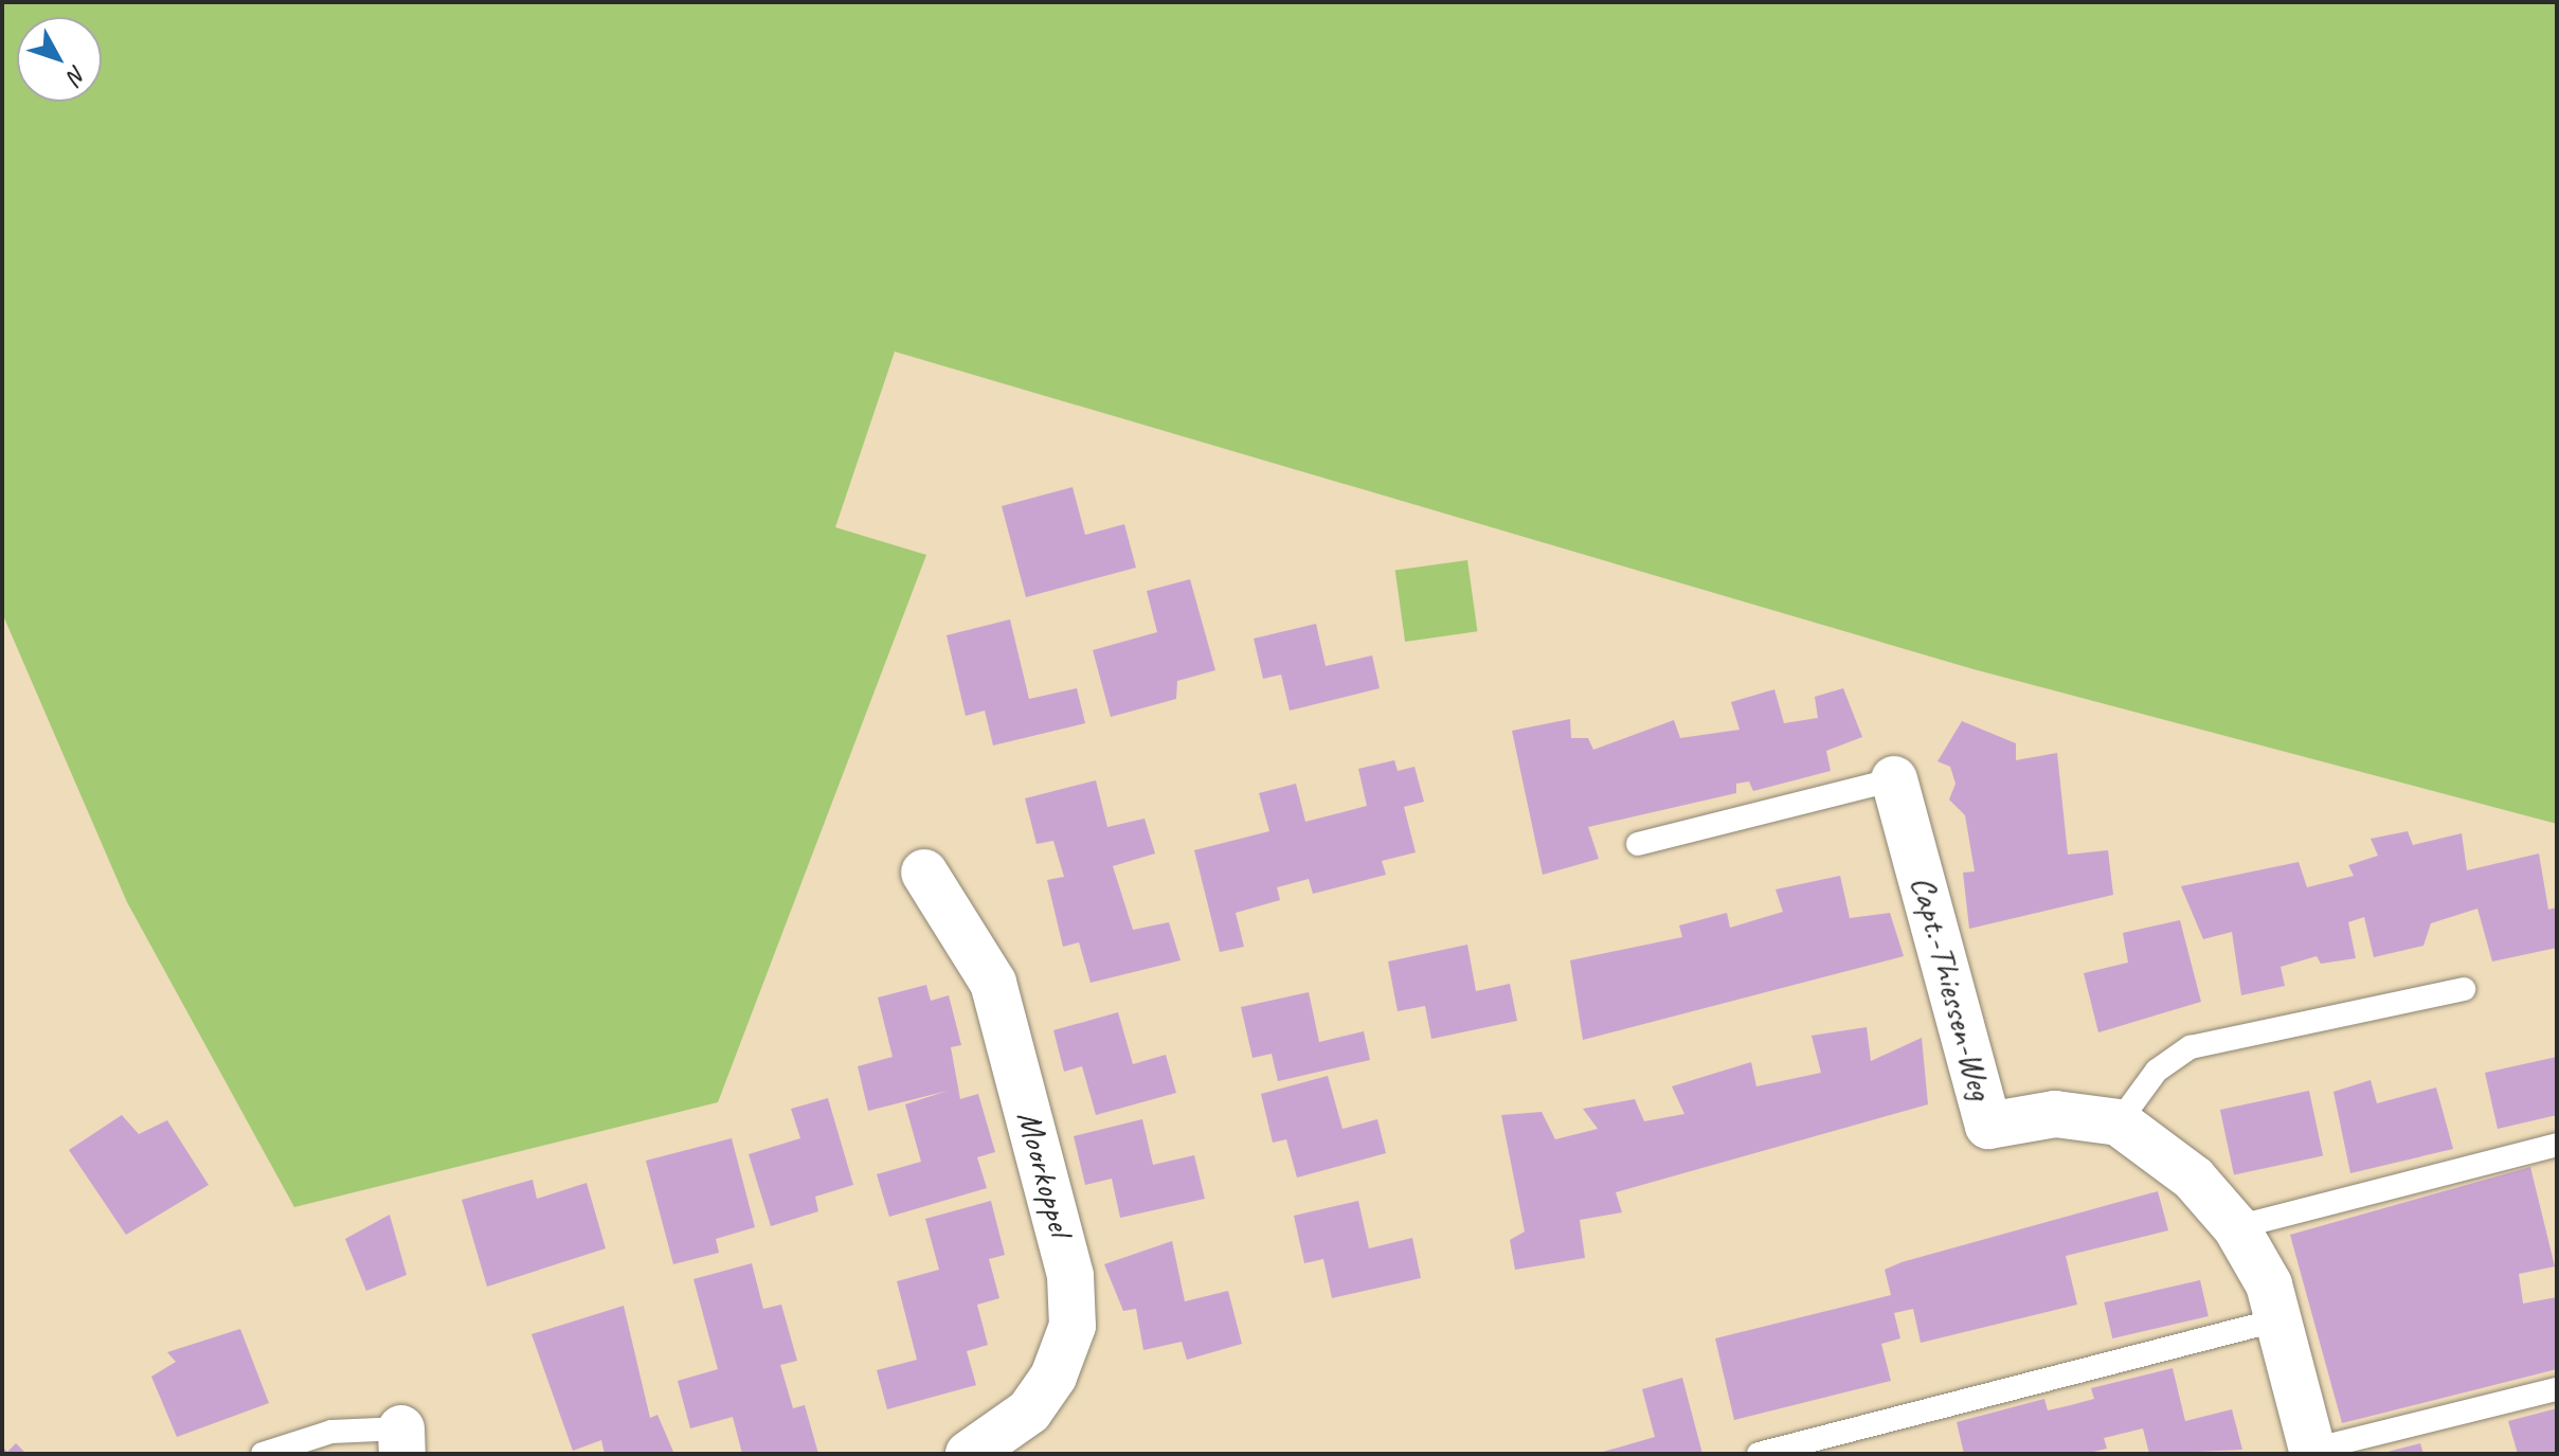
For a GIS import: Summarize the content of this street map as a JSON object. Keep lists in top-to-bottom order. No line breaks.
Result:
{"streets":{"street":["Capt.-Thiessen-Weg","Moorkoppel"]},"north":"bottom right"}
